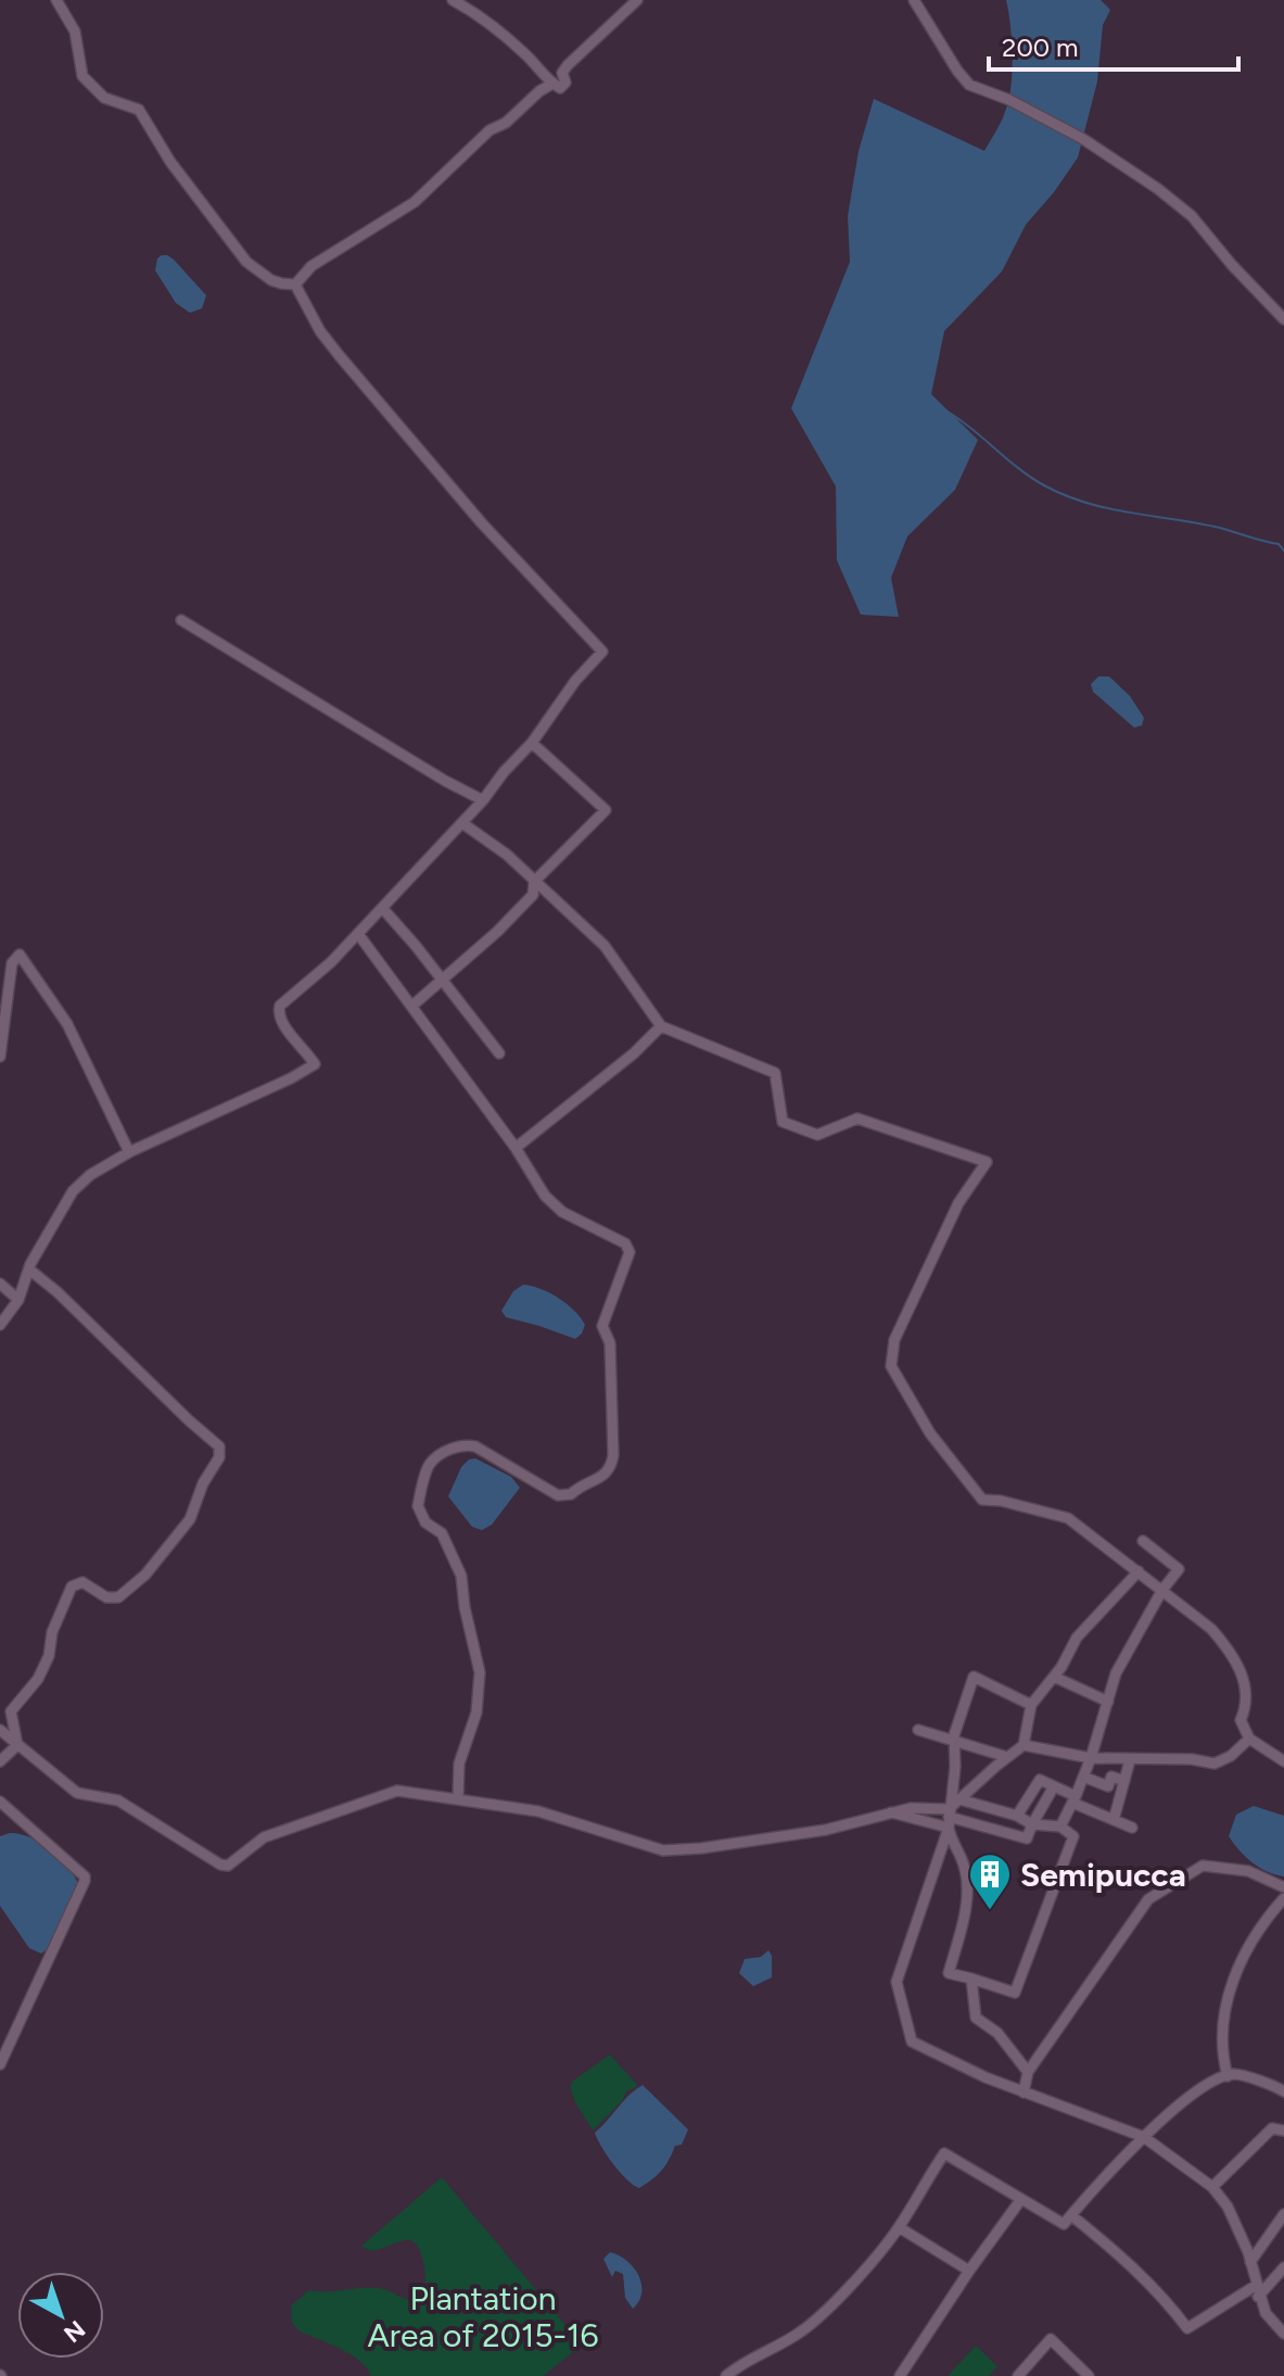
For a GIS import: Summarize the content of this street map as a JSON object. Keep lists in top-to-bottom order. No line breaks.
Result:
{"parks":["Plantation Area of 2015-16"],"places":{"building":["Semipucca"]},"scale_bar":"200 m","north":"bottom right"}
